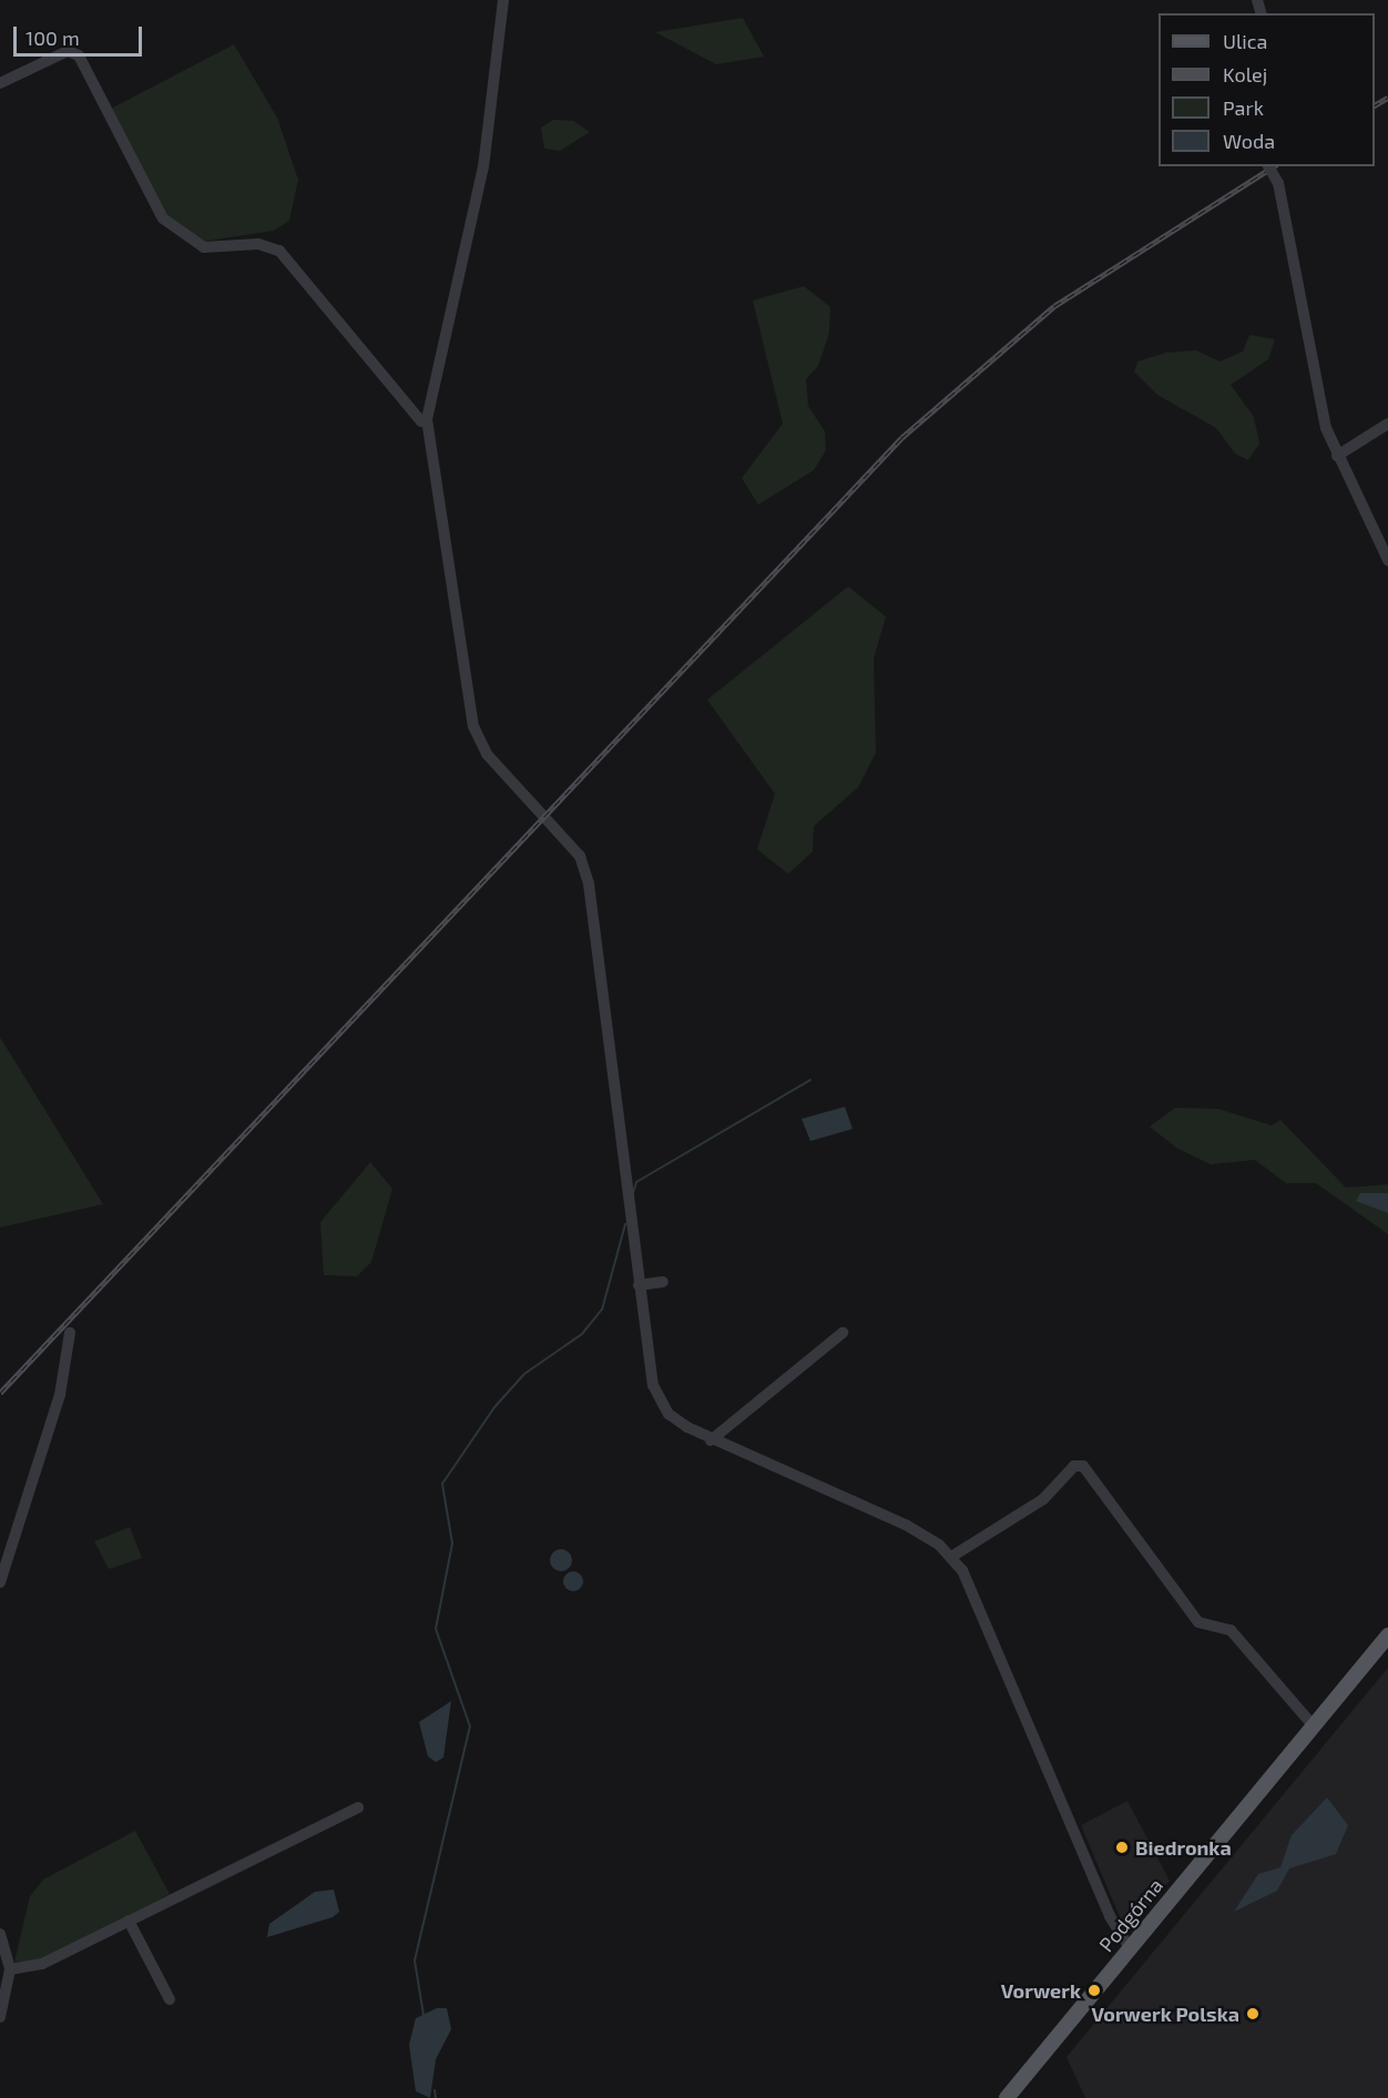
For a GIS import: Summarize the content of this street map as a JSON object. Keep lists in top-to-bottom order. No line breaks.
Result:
{"streets":{"main road":["Podgórna"]},"places":["Biedronka","Vorwerk","Vorwerk Polska"],"legend":["Ulica","Kolej","Park","Woda"],"scale_bar":"100 m"}
